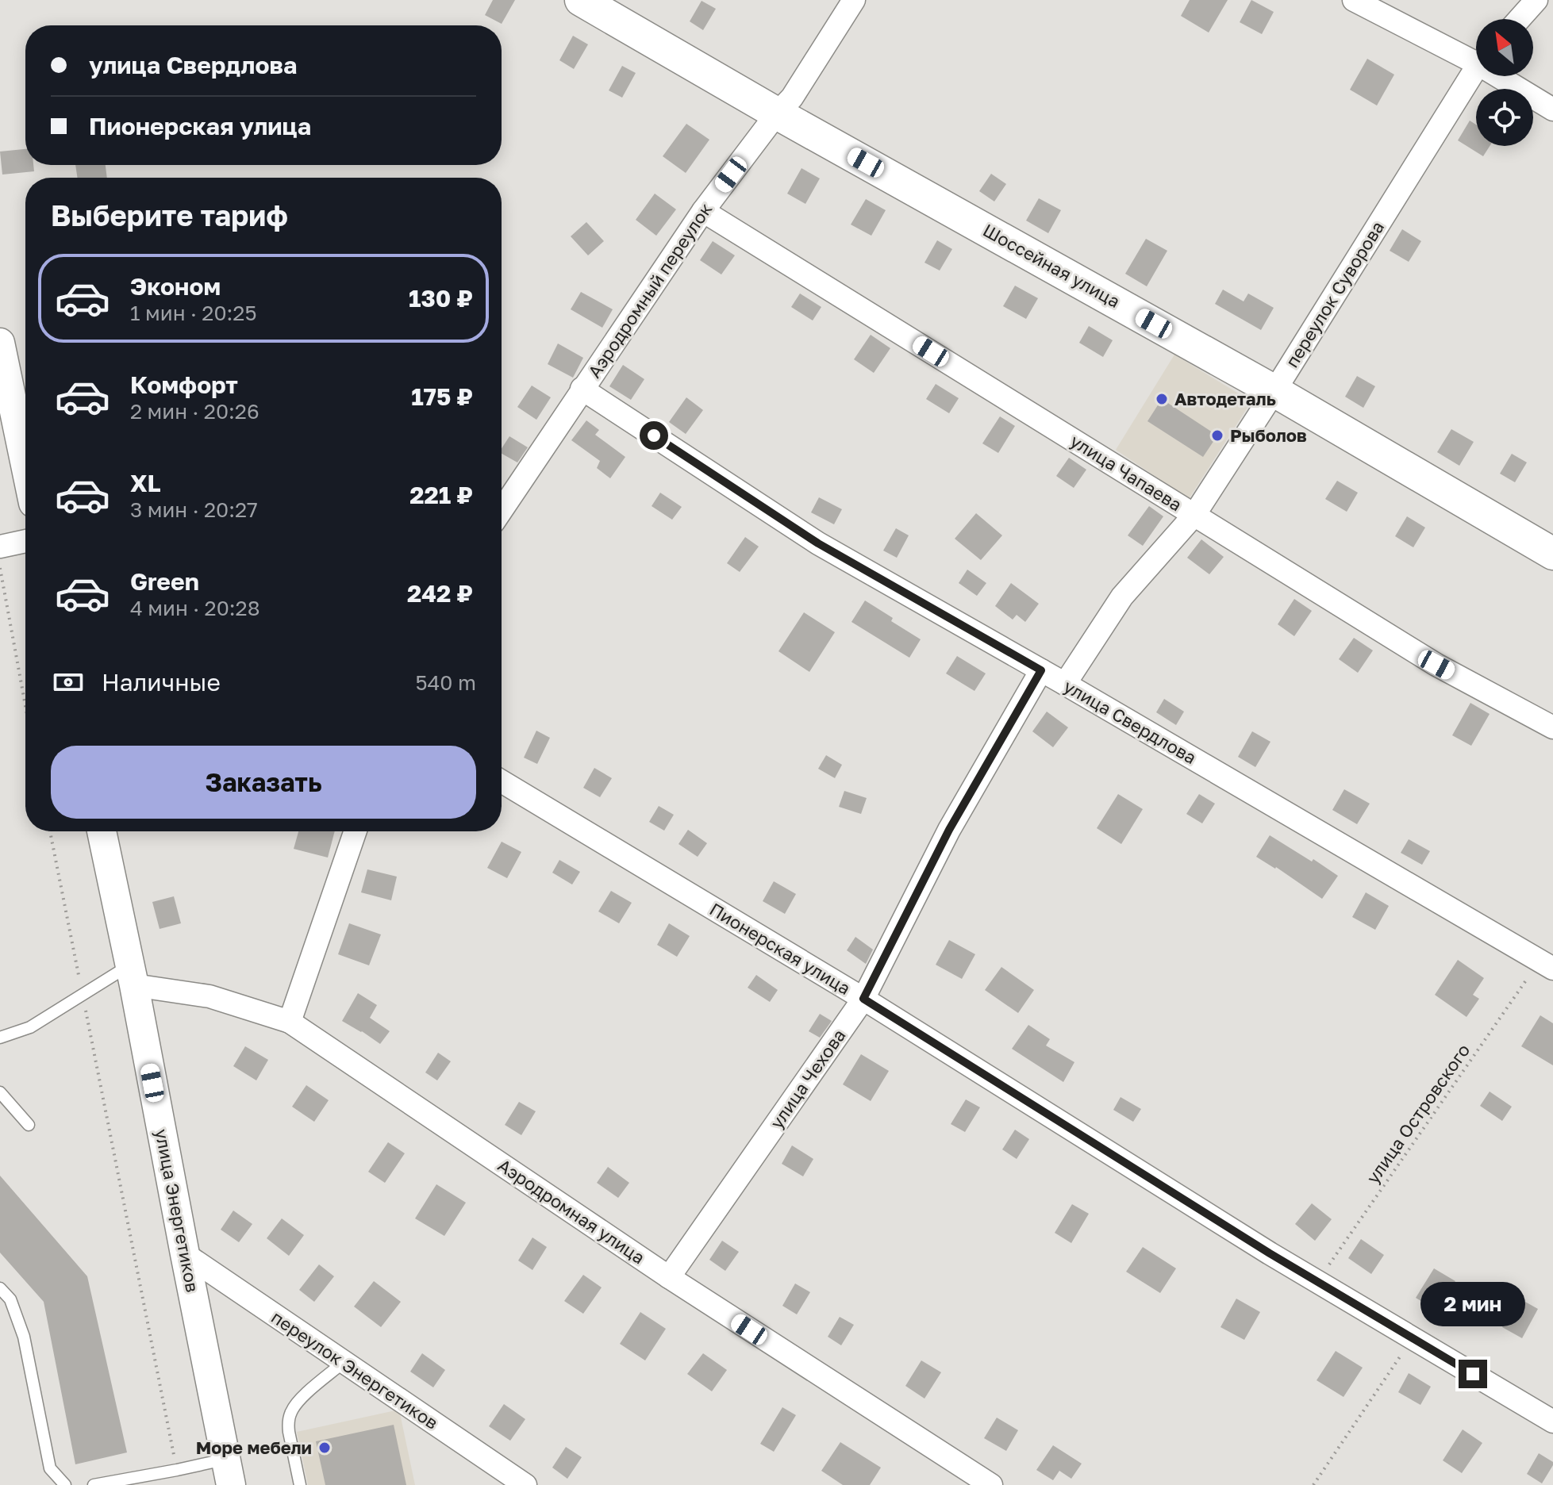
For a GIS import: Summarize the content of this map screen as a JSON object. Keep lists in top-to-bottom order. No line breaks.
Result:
{"streets":{"main road":["Шоссейная улица"],"street":["Аэродромный переулок","переулок Суворова","улица Чапаева","улица Свердлова","Пионерская улица","улица Чехова","улица Энергетиков","Аэродромная улица","переулок Энергетиков"],"path":["улица Островского"]},"crossings":[["Шоссейная улица","Аэродромный переулок"],["Шоссейная улица","переулок Суворова"],["Аэродромный переулок","улица Чапаева"],["Аэродромный переулок","улица Свердлова"],["переулок Суворова","улица Чапаева"],["переулок Суворова","улица Свердлова"],["улица Свердлова","улица Чехова"],["улица Свердлова","улица Островского"],["Пионерская улица","улица Чехова"],["Пионерская улица","улица Островского"],["улица Чехова","Аэродромная улица"],["улица Энергетиков","Аэродромная улица"],["улица Энергетиков","переулок Энергетиков"]],"places":["Автодеталь","Рыболов","Море мебели"],"north":"top left","page":{"banner":["улица Свердлова","Пионерская улица"],"heading":"Выберите тариф","list":[{"name":"Эконом","note":"1 мин · 20:25","value":"130 ₽"},{"name":"Комфорт","note":"2 мин · 20:26","value":"175 ₽"},{"name":"XL","note":"3 мин · 20:27","value":"221 ₽"},{"name":"Green","note":"4 мин · 20:28","value":"242 ₽"}],"pay":["Наличные","540 m"],"buttons":"Заказать","bubble":"2 мин"}}
